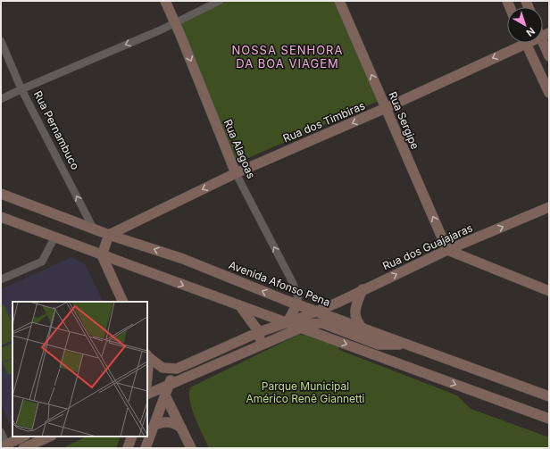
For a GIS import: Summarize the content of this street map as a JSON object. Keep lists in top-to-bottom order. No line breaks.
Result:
{"streets":{"street":["Rua Sergipe","Rua dos Timbiras","Rua Pernambuco","Rua Alagoas","Rua dos Guajajaras","Avenida Afonso Pena"]},"crossings":[["Rua Sergipe","Rua dos Timbiras"],["Rua Sergipe","Rua dos Guajajaras"],["Rua dos Timbiras","Rua Alagoas"],["Rua dos Timbiras","Avenida Afonso Pena"],["Rua Pernambuco","Avenida Afonso Pena"],["Rua Alagoas","Avenida Afonso Pena"],["Rua dos Guajajaras","Avenida Afonso Pena"]],"one_way":["Rua Sergipe","Rua dos Timbiras","Rua Pernambuco","Rua dos Guajajaras"],"districts":["NOSSA SENHORA DA BOA VIAGEM"],"parks":["Parque Municipal Américo Renê Giannetti"],"north":"bottom right"}
